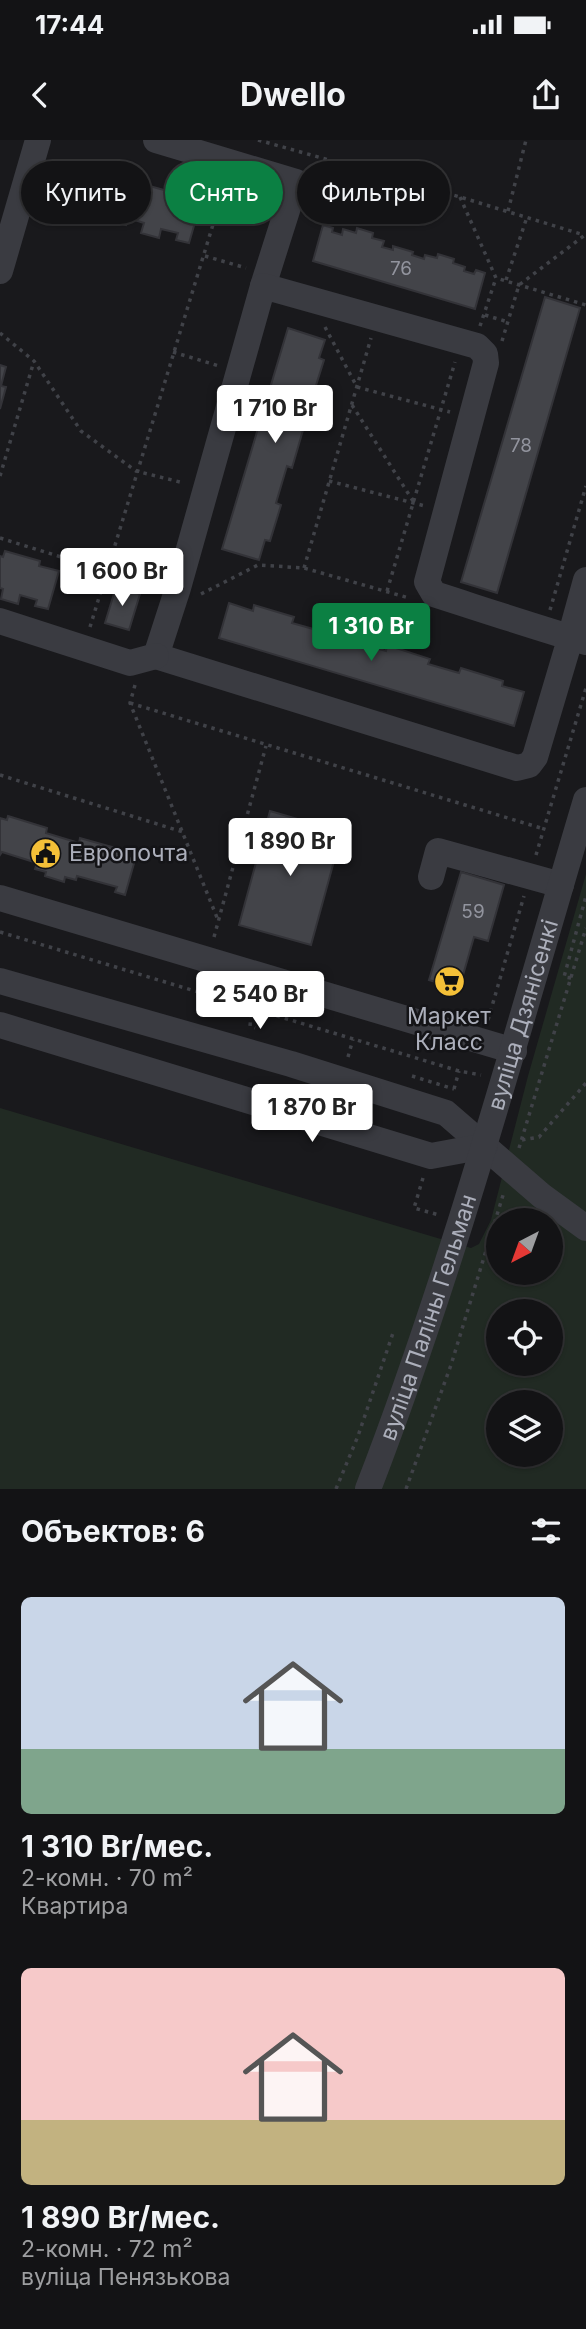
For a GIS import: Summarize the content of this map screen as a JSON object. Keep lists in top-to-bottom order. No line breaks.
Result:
{"streets":{"street":["вуліца Дзянісенкі","вуліца Паліны Гельман"]},"crossings":[["вуліца Дзянісенкі","вуліца Паліны Гельман"]],"places":{"public building":["Европочта"],"supermarket":["Маркет Класс"]},"house_numbers":["76","78","59"],"north":"bottom left","page":{"status":"17:44","header":"Dwello","chip":["Купить","Снять","Фильтры"],"price":["1 710 Br","1 600 Br","1 310 Br","1 890 Br","2 540 Br","1 870 Br"],"heading":"Объектов: 6","list":[{"name":"1 310 Br/мес.","note":"2-комн. · 70 m² · Квартира"},{"name":"1 890 Br/мес.","note":"2-комн. · 72 m² · вуліца Пенязькова"}]}}
